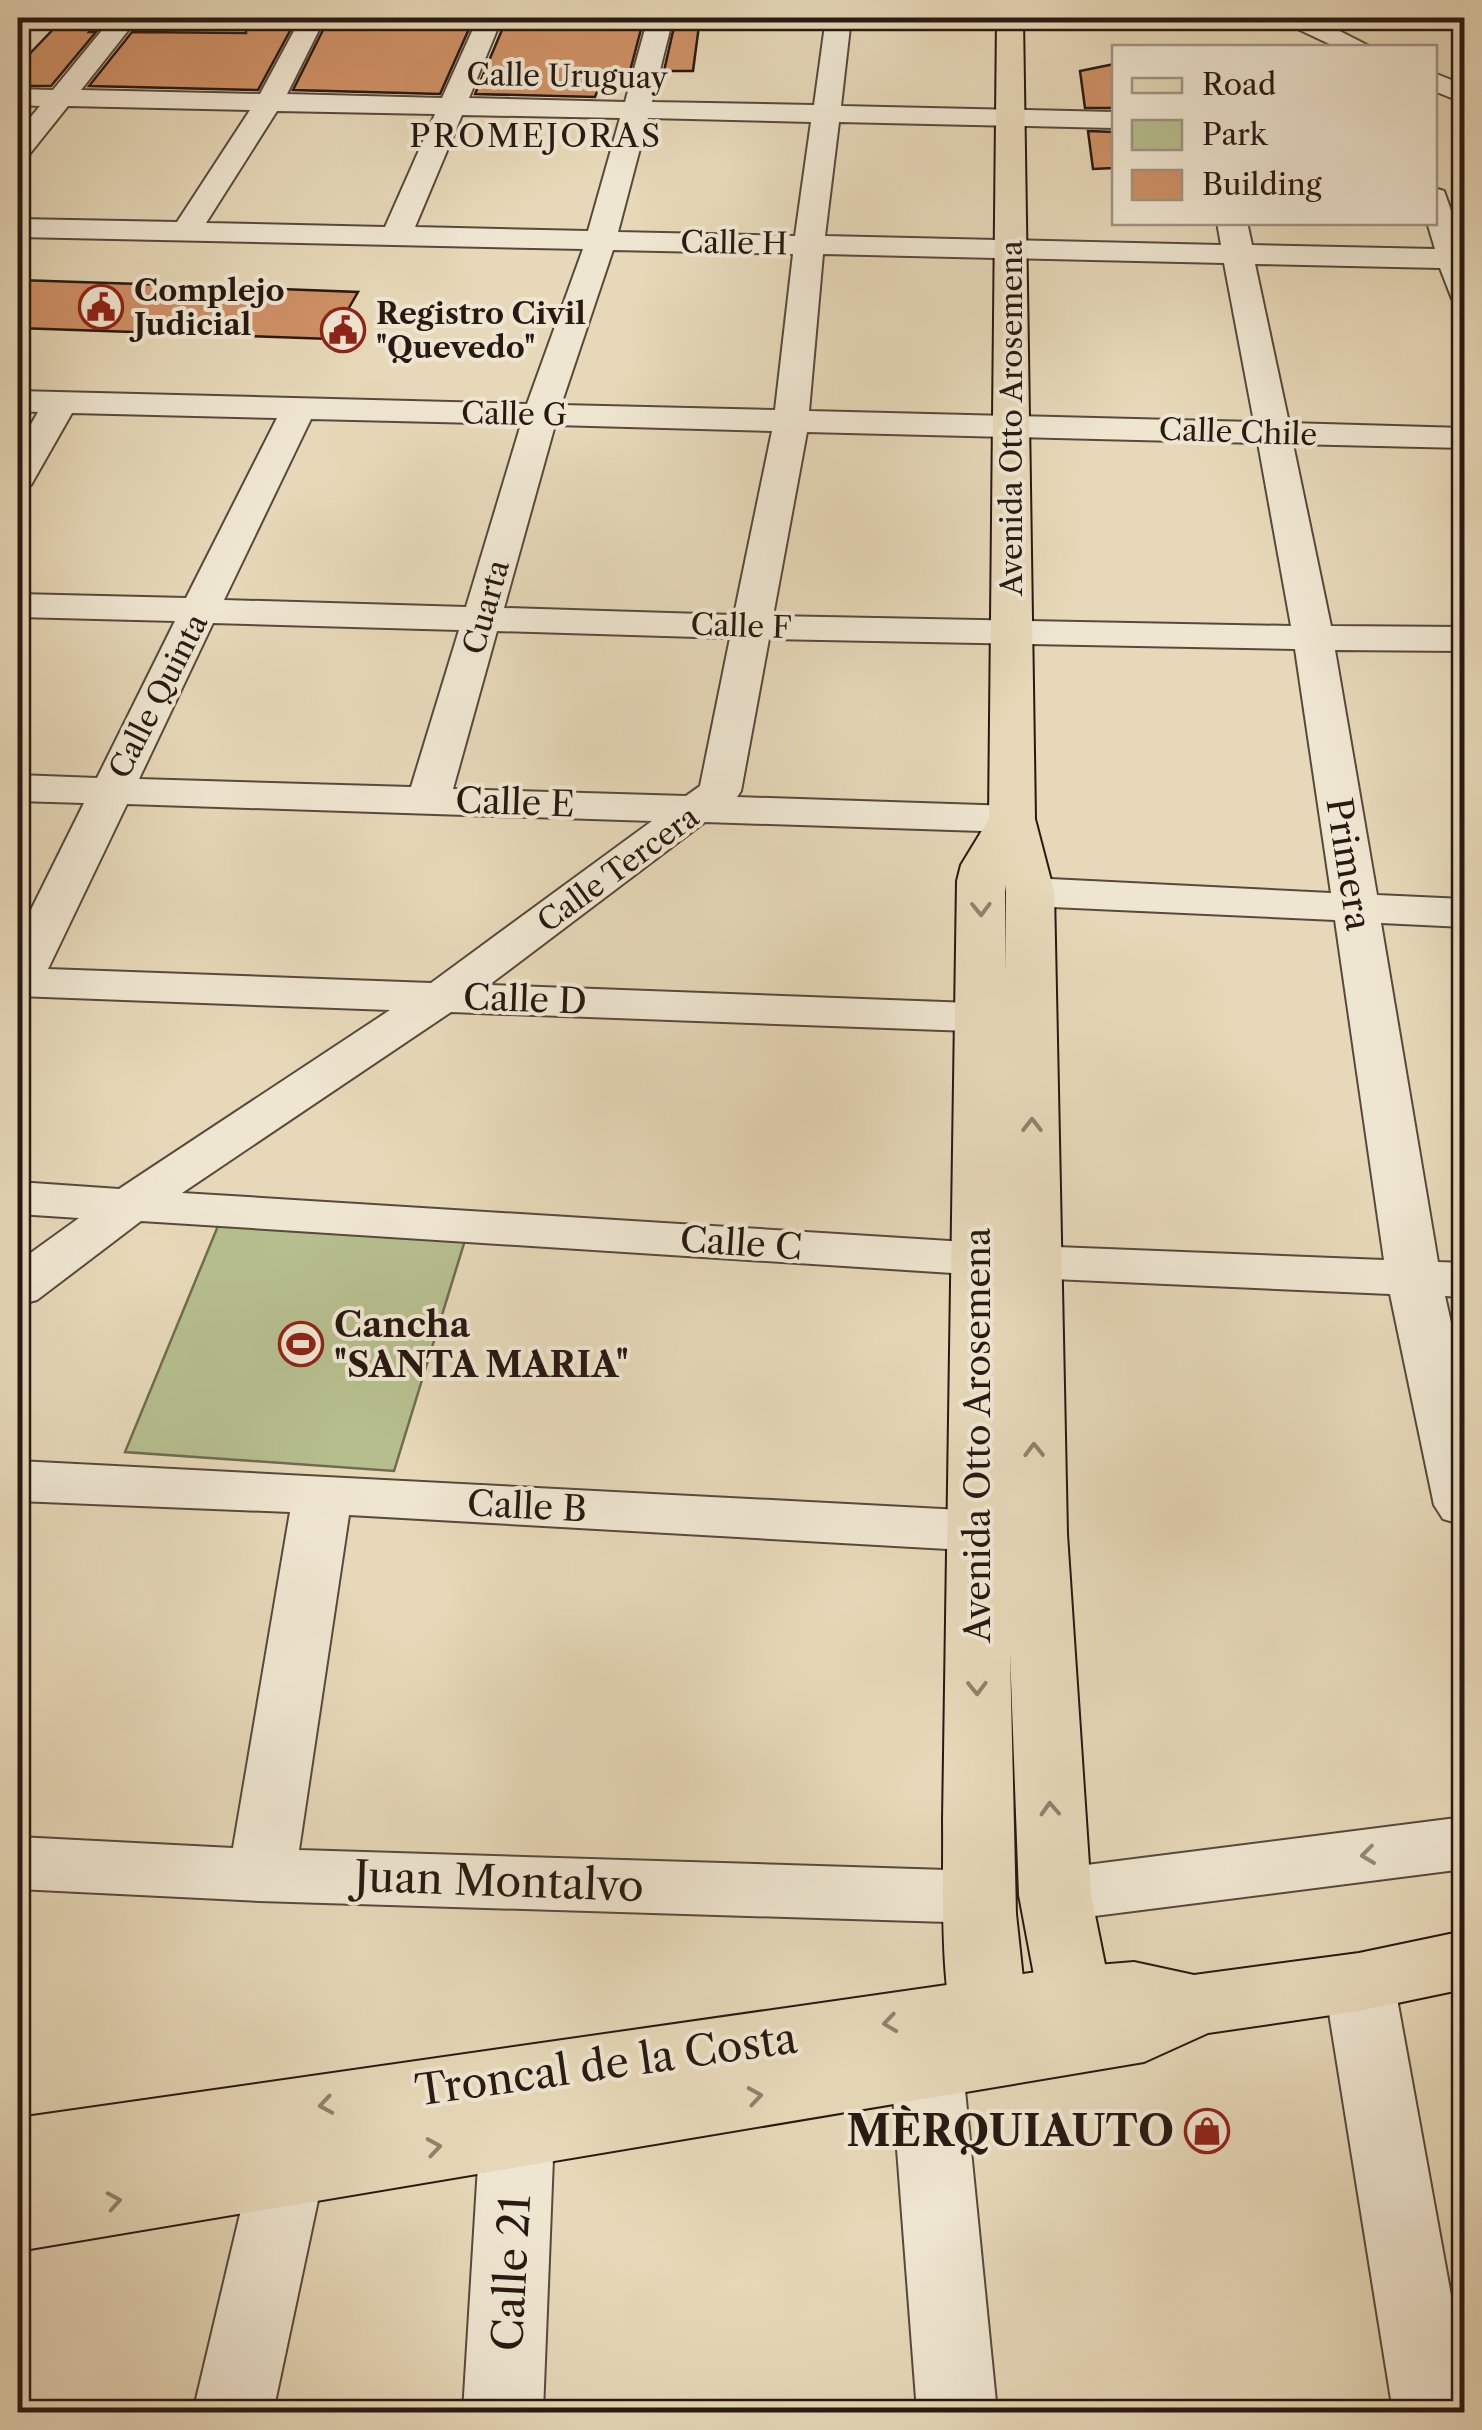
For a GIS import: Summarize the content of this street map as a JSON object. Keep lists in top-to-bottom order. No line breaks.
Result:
{"streets":{"main road":["Avenida Otto Arosemena","Troncal de la Costa"],"street":["Calle Uruguay","Calle H","Calle G","Calle Chile","Cuarta","Calle F","Calle Quinta","Calle E","Primera","Calle Tercera","Calle D","Calle C","Calle B","Juan Montalvo","Calle 21"]},"crossings":[["Calle Uruguay","Avenida Otto Arosemena"],["Calle Uruguay","Cuarta"],["Calle Uruguay","Calle Tercera"],["Calle H","Avenida Otto Arosemena"],["Calle H","Cuarta"],["Calle H","Primera"],["Calle H","Calle Tercera"],["Calle G","Avenida Otto Arosemena"],["Calle G","Calle Chile"],["Calle G","Cuarta"],["Calle G","Calle Quinta"],["Calle G","Calle Tercera"],["Avenida Otto Arosemena","Calle Chile"],["Avenida Otto Arosemena","Calle F"],["Avenida Otto Arosemena","Calle E"],["Avenida Otto Arosemena","Calle D"],["Avenida Otto Arosemena","Calle C"],["Avenida Otto Arosemena","Calle B"],["Avenida Otto Arosemena","Juan Montalvo"],["Avenida Otto Arosemena","Troncal de la Costa"],["Calle Chile","Primera"],["Cuarta","Calle F"],["Cuarta","Calle E"],["Calle F","Calle Quinta"],["Calle F","Primera"],["Calle F","Calle Tercera"],["Calle Quinta","Calle E"],["Calle Quinta","Calle D"],["Calle E","Calle Tercera"],["Primera","Calle C"],["Calle Tercera","Calle D"],["Calle Tercera","Calle C"],["Troncal de la Costa","Calle 21"]],"districts":["PROMEJORAS"],"places":{"public building":["Complejo Judicial","Registro Civil \"Quevedo\""],"sports":["Cancha \"SANTA MARIA\""],"shop":["MÈRQUIAUTO"]},"legend":["Road","Park","Building"]}
